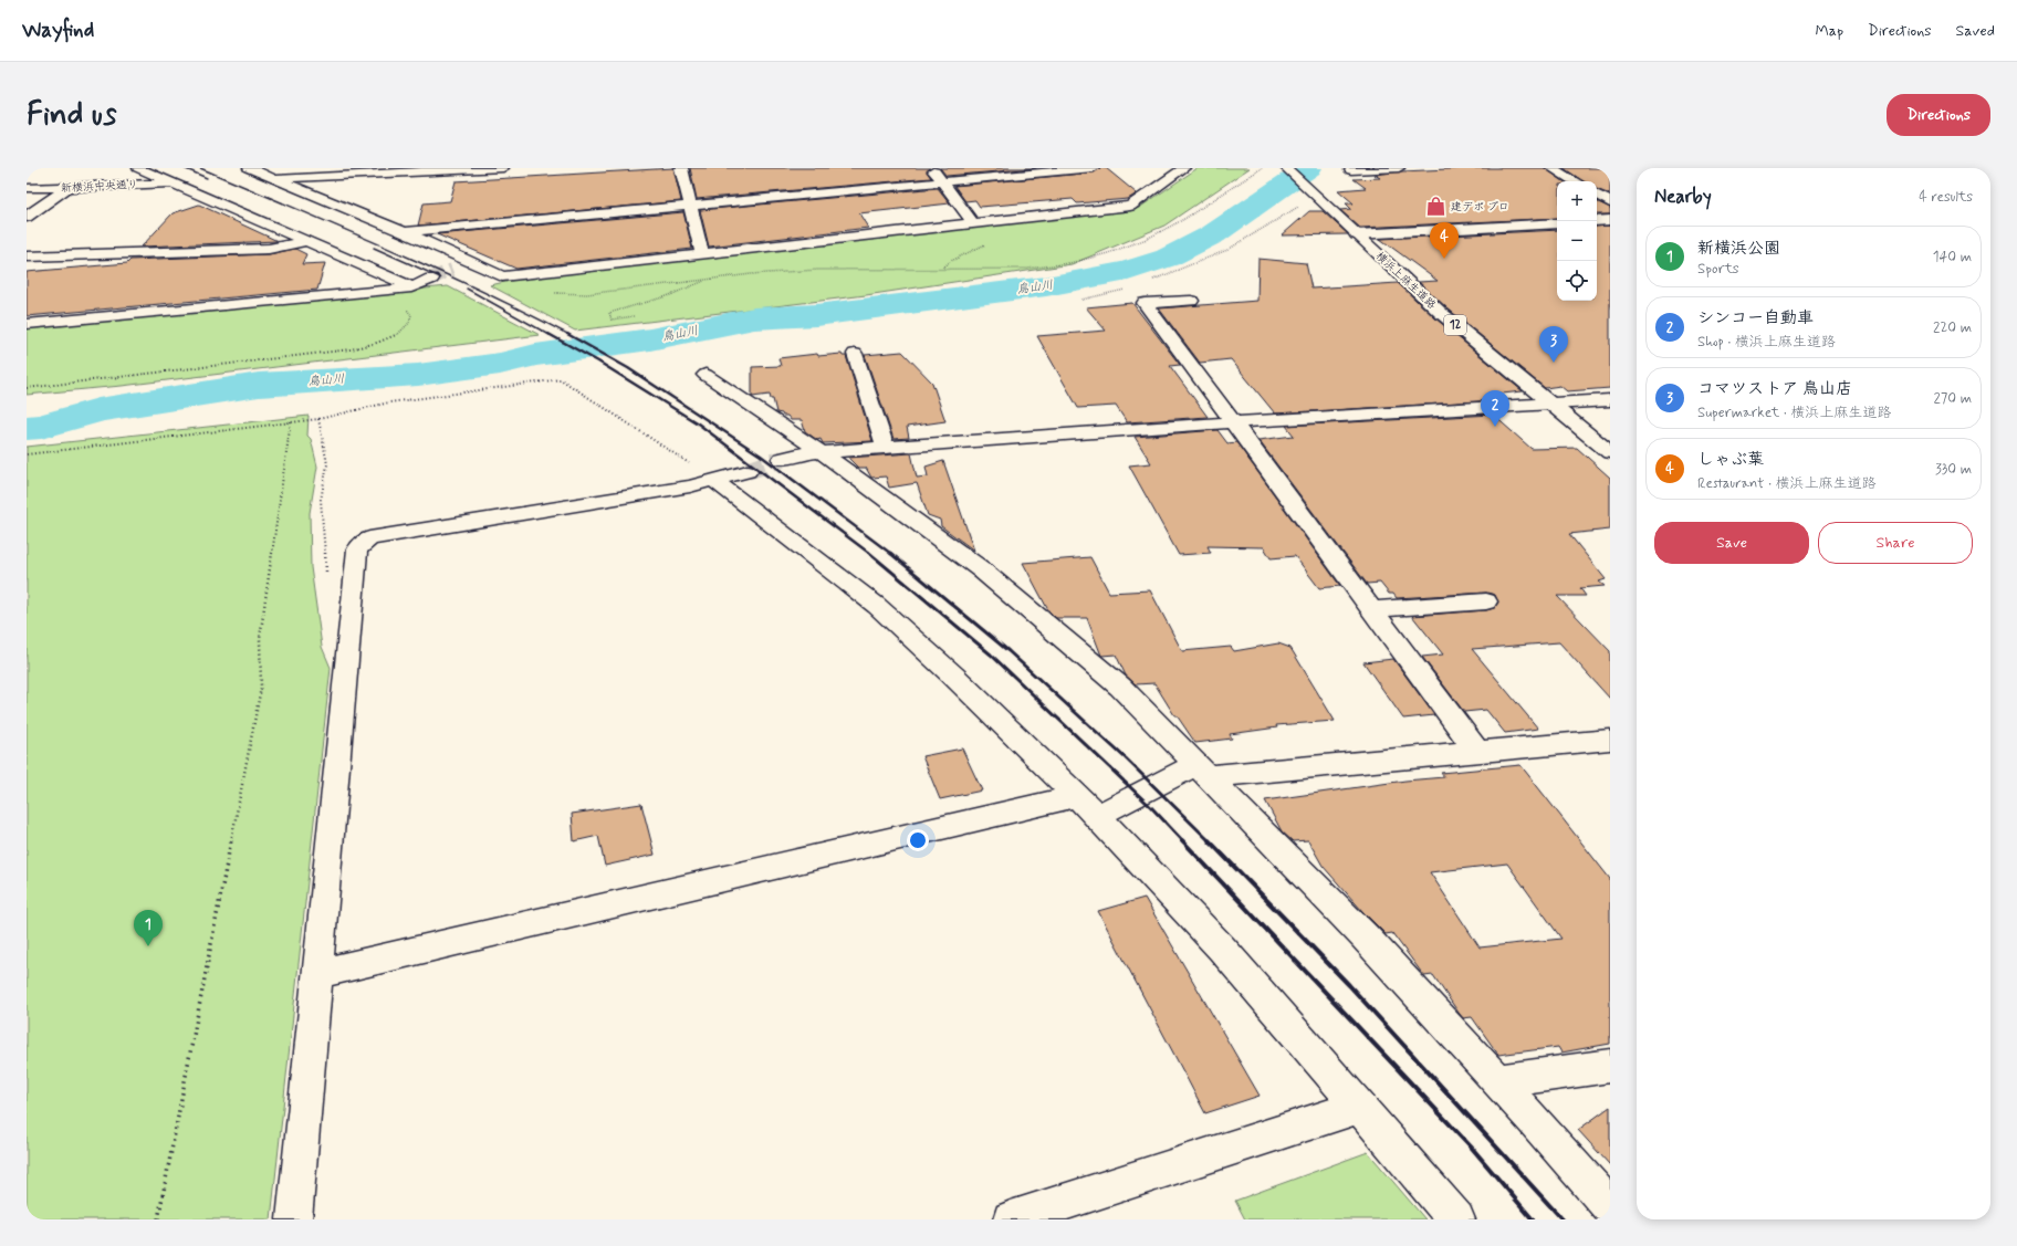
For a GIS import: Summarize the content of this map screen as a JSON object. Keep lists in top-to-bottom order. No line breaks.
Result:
{"streets":{"street":["新横浜中央通り","横浜上麻生道路","12"]},"crossings":[["横浜上麻生道路","12"]],"water":["鳥山川"],"places":{"shop":["建デポ プロ"]},"page":{"header":"Wayfind","nav":["Map","Directions","Saved"],"buttons":["Directions",["Save","Share"]],"title":"Find us","heading":["Nearby","4 results"],"map_buttons":["+","−"],"pins":["4","3","2","1"],"list":[{"mark":"1","name":"新横浜公園","note":"Sports","value":"140 m"},{"mark":"2","name":"シンコー自動車","note":"Shop · 横浜上麻生道路","value":"220 m"},{"mark":"3","name":"コマツストア 鳥山店","note":"Supermarket · 横浜上麻生道路","value":"270 m"},{"mark":"4","name":"しゃぶ葉","note":"Restaurant · 横浜上麻生道路","value":"330 m"}]}}
